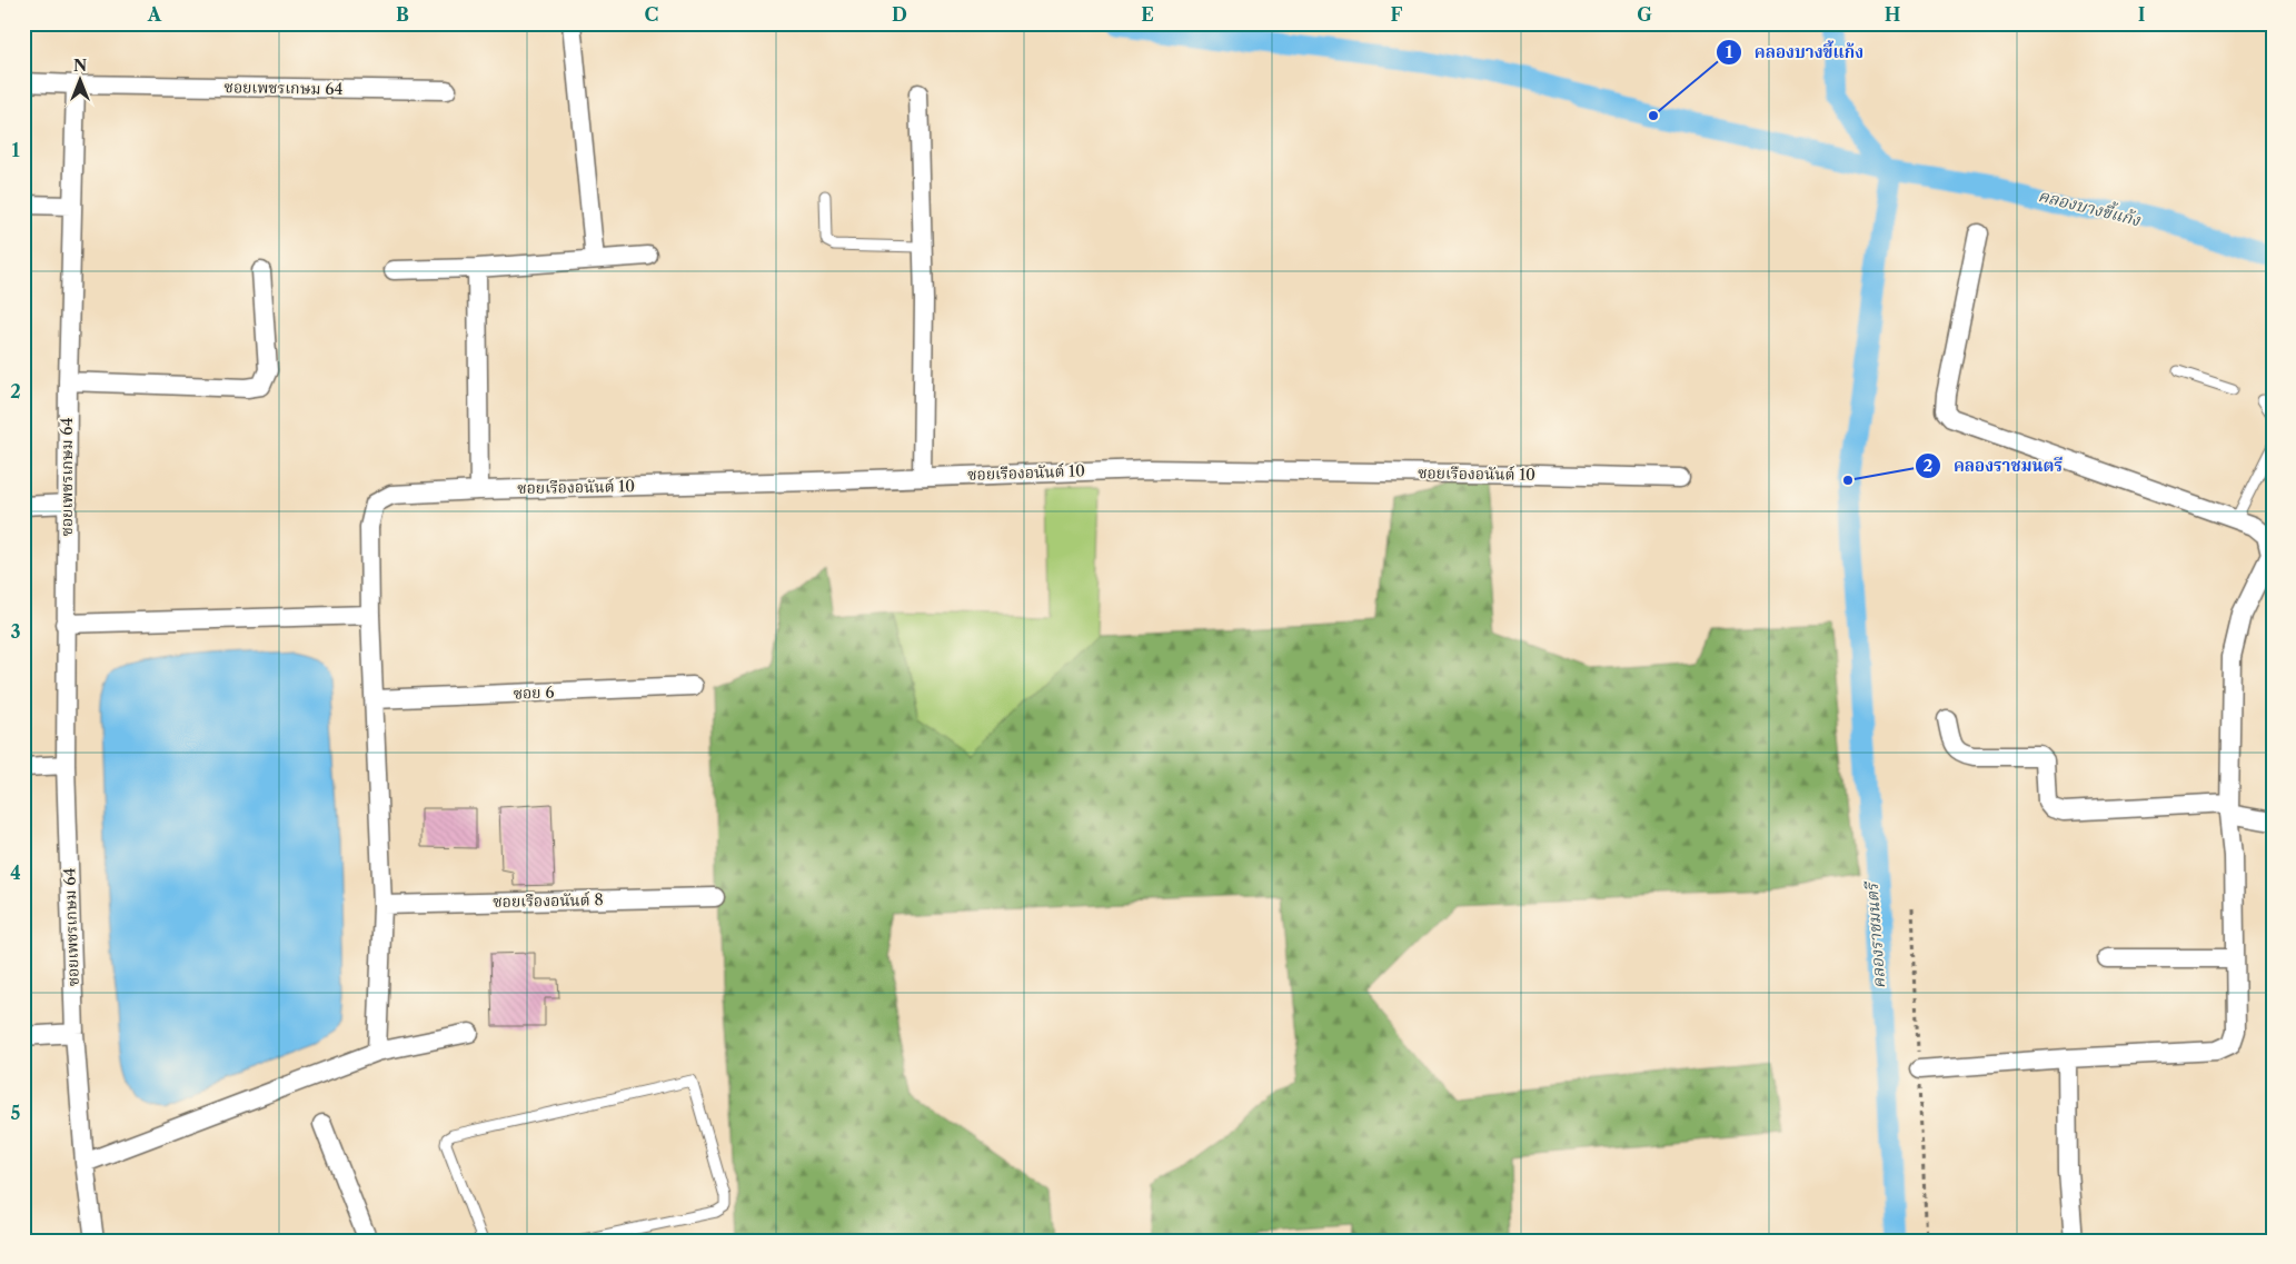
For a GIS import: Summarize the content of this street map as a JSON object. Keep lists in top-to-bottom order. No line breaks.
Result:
{"streets":{"street":["ซอยเพชรเกษม 64","ซอยเรืองอนันต์ 10","ซอย 6","ซอยเรืองอนันต์ 8"]},"water":["คลองบางขี้แก้ง","คลองราชมนตรี"],"places":["คลองบางขี้แก้ง","คลองราชมนตรี"],"north":"top","grid":{"columns":["A","B","C","D","E","F","G","H","I"],"rows":["1","2","3","4","5"]}}
